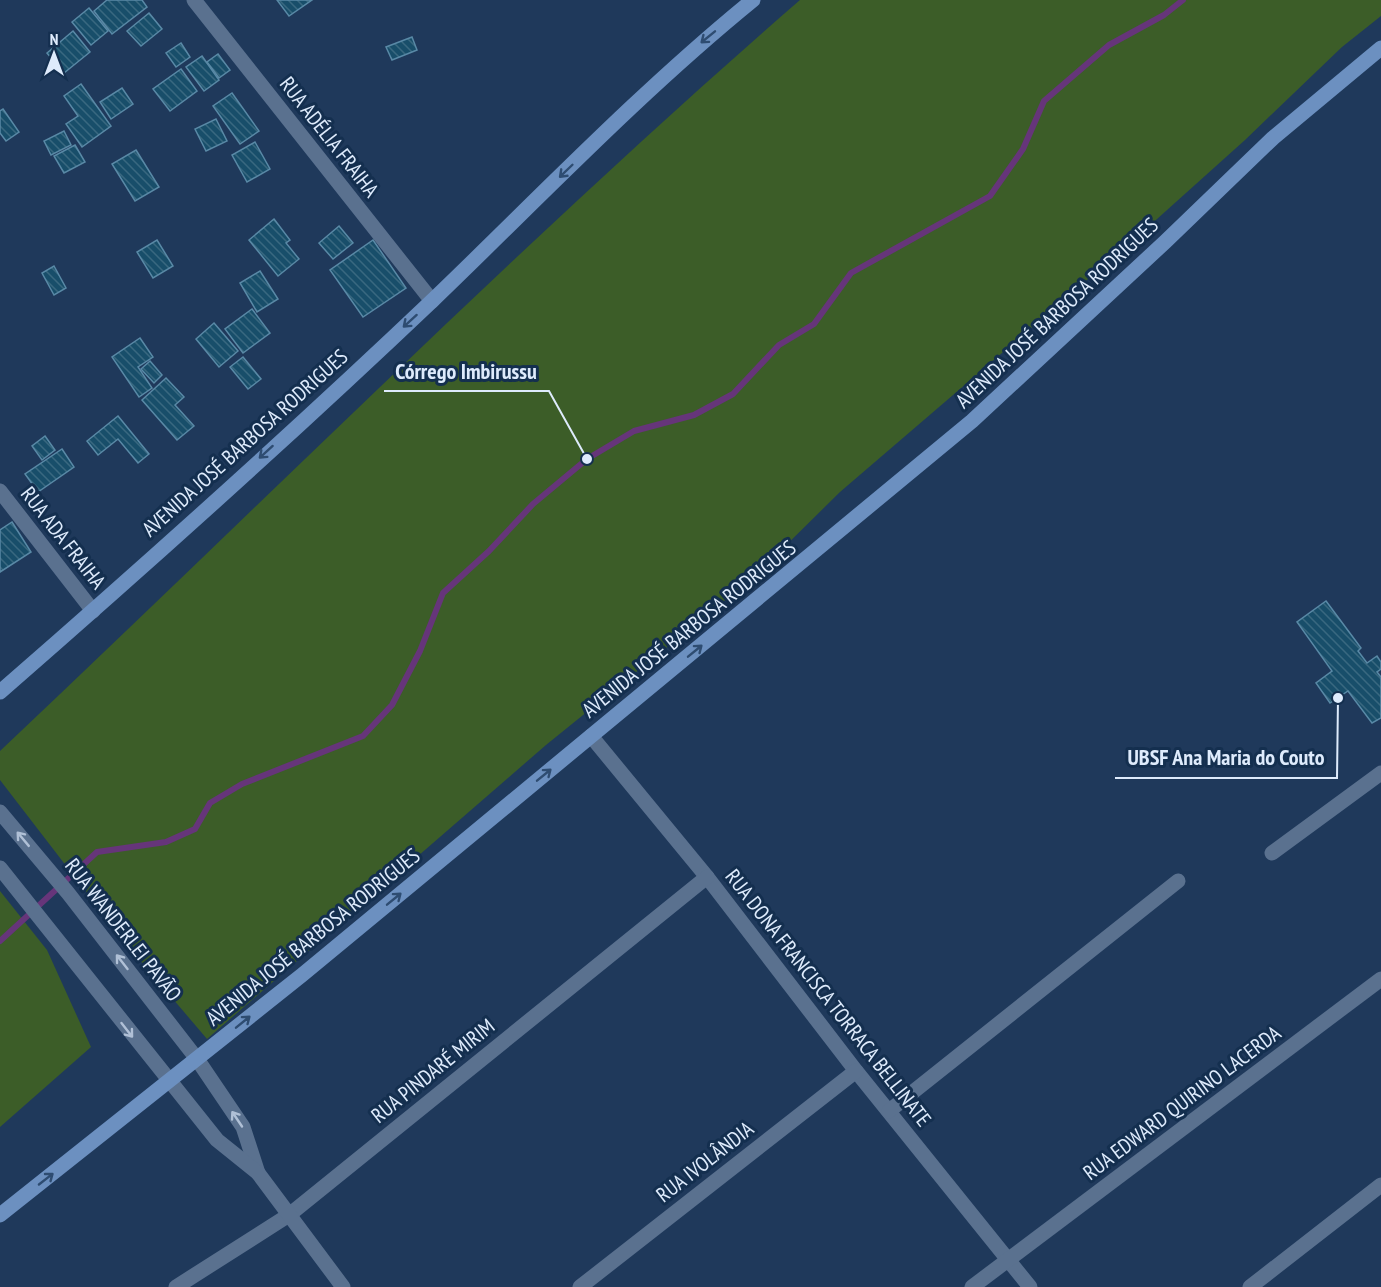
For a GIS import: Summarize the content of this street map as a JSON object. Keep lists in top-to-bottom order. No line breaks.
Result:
{"streets":{"main road":["AVENIDA JOSÉ BARBOSA RODRIGUES"],"street":["RUA ADÉLIA FRAIHA","RUA ADA FRAIHA","RUA WANDERLEI PAVÃO","RUA DONA FRANCISCA TORRACA BELLINATE","RUA PINDARÉ MIRIM","RUA EDWARD QUIRINO LACERDA","RUA IVOLÂNDIA"]},"crossings":[["RUA ADÉLIA FRAIHA","AVENIDA JOSÉ BARBOSA RODRIGUES"],["AVENIDA JOSÉ BARBOSA RODRIGUES","RUA ADA FRAIHA"],["AVENIDA JOSÉ BARBOSA RODRIGUES","RUA WANDERLEI PAVÃO"],["AVENIDA JOSÉ BARBOSA RODRIGUES","RUA DONA FRANCISCA TORRACA BELLINATE"],["RUA WANDERLEI PAVÃO","RUA PINDARÉ MIRIM"],["RUA DONA FRANCISCA TORRACA BELLINATE","RUA PINDARÉ MIRIM"],["RUA DONA FRANCISCA TORRACA BELLINATE","RUA EDWARD QUIRINO LACERDA"],["RUA DONA FRANCISCA TORRACA BELLINATE","RUA IVOLÂNDIA"]],"places":["Córrego Imbirussu","UBSF Ana Maria do Couto"],"north":"top"}
